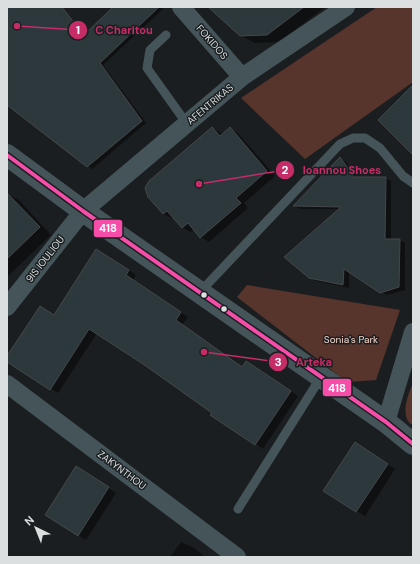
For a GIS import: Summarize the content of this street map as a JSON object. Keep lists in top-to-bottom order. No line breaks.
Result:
{"streets":{"street":["FOKIDOS","AFENTRIKAS","9IS IOULIOU","ZAKYNTHOU"]},"crossings":[["FOKIDOS","AFENTRIKAS"],["AFENTRIKAS","9IS IOULIOU"]],"parks":["Sonia's Park"],"places":["C Charitou","Ioannou Shoes","Arteka"],"lines":["transit line 418"],"north":"top left"}
